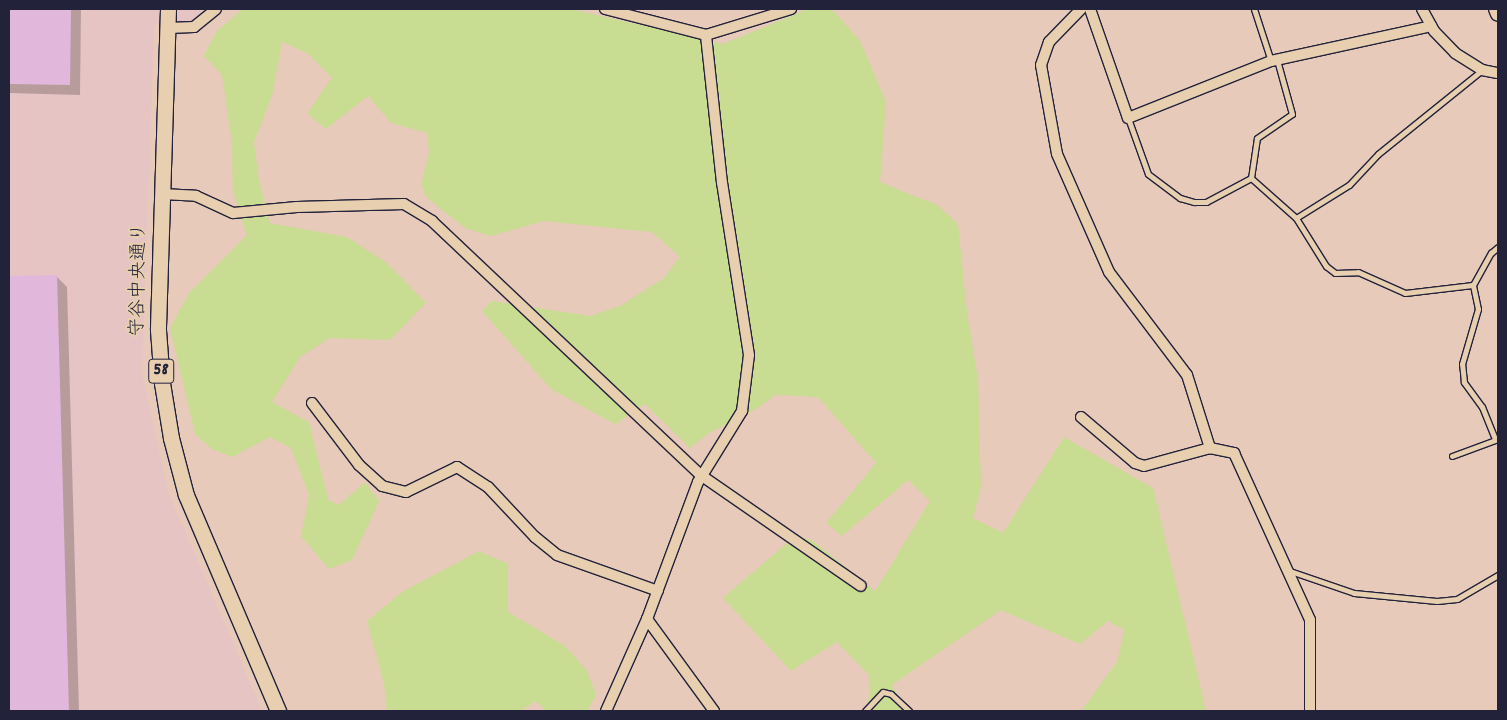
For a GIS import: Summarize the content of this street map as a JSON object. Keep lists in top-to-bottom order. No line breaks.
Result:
{"streets":{"main road":["守谷中央通り","58"]}}
